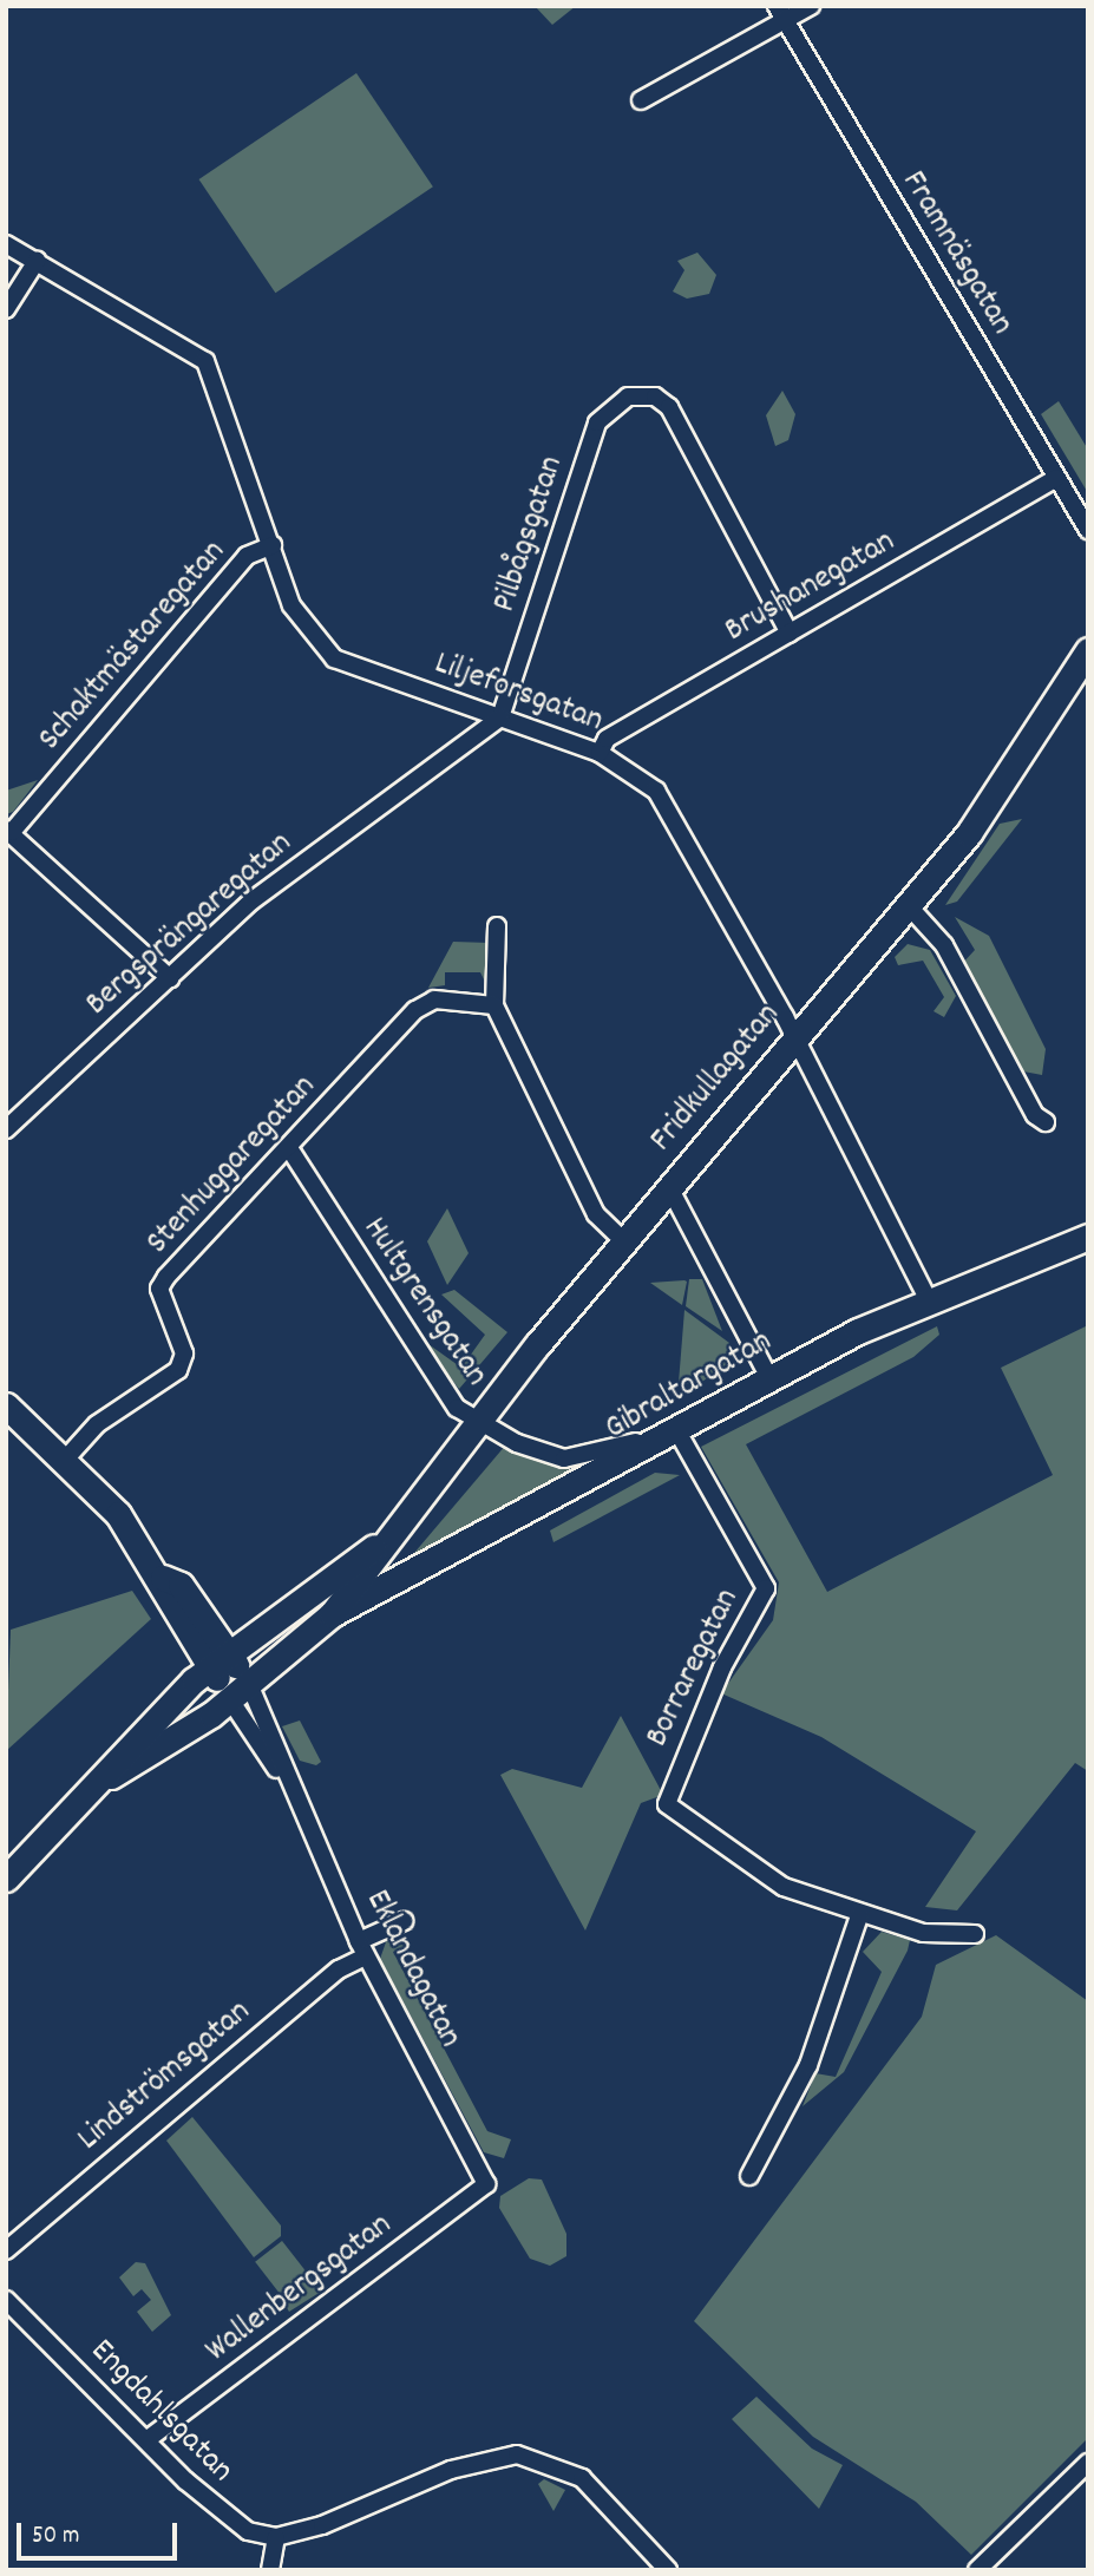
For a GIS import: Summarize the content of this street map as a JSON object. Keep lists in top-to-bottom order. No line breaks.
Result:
{"streets":{"street":["Framnäsgatan","Pilbågsgatan","Brushanegatan","Schaktmästaregatan","Liljeforsgatan","Bergsprängaregatan","Fridkullagatan","Stenhuggaregatan","Hultgrensgatan","Gibraltargatan","Borraregatan","Eklandagatan","Lindströmsgatan","Wallenbergsgatan","Engdahlsgatan"]},"crossings":[["Framnäsgatan","Brushanegatan"],["Pilbågsgatan","Brushanegatan"],["Pilbågsgatan","Liljeforsgatan"],["Pilbågsgatan","Bergsprängaregatan"],["Brushanegatan","Liljeforsgatan"],["Schaktmästaregatan","Liljeforsgatan"],["Liljeforsgatan","Bergsprängaregatan"],["Liljeforsgatan","Fridkullagatan"],["Liljeforsgatan","Gibraltargatan"],["Fridkullagatan","Hultgrensgatan"],["Fridkullagatan","Gibraltargatan"],["Stenhuggaregatan","Hultgrensgatan"],["Stenhuggaregatan","Eklandagatan"],["Hultgrensgatan","Gibraltargatan"],["Hultgrensgatan","Borraregatan"],["Gibraltargatan","Borraregatan"],["Gibraltargatan","Eklandagatan"],["Eklandagatan","Lindströmsgatan"],["Eklandagatan","Wallenbergsgatan"],["Wallenbergsgatan","Engdahlsgatan"]],"scale_bar":"50 m"}
